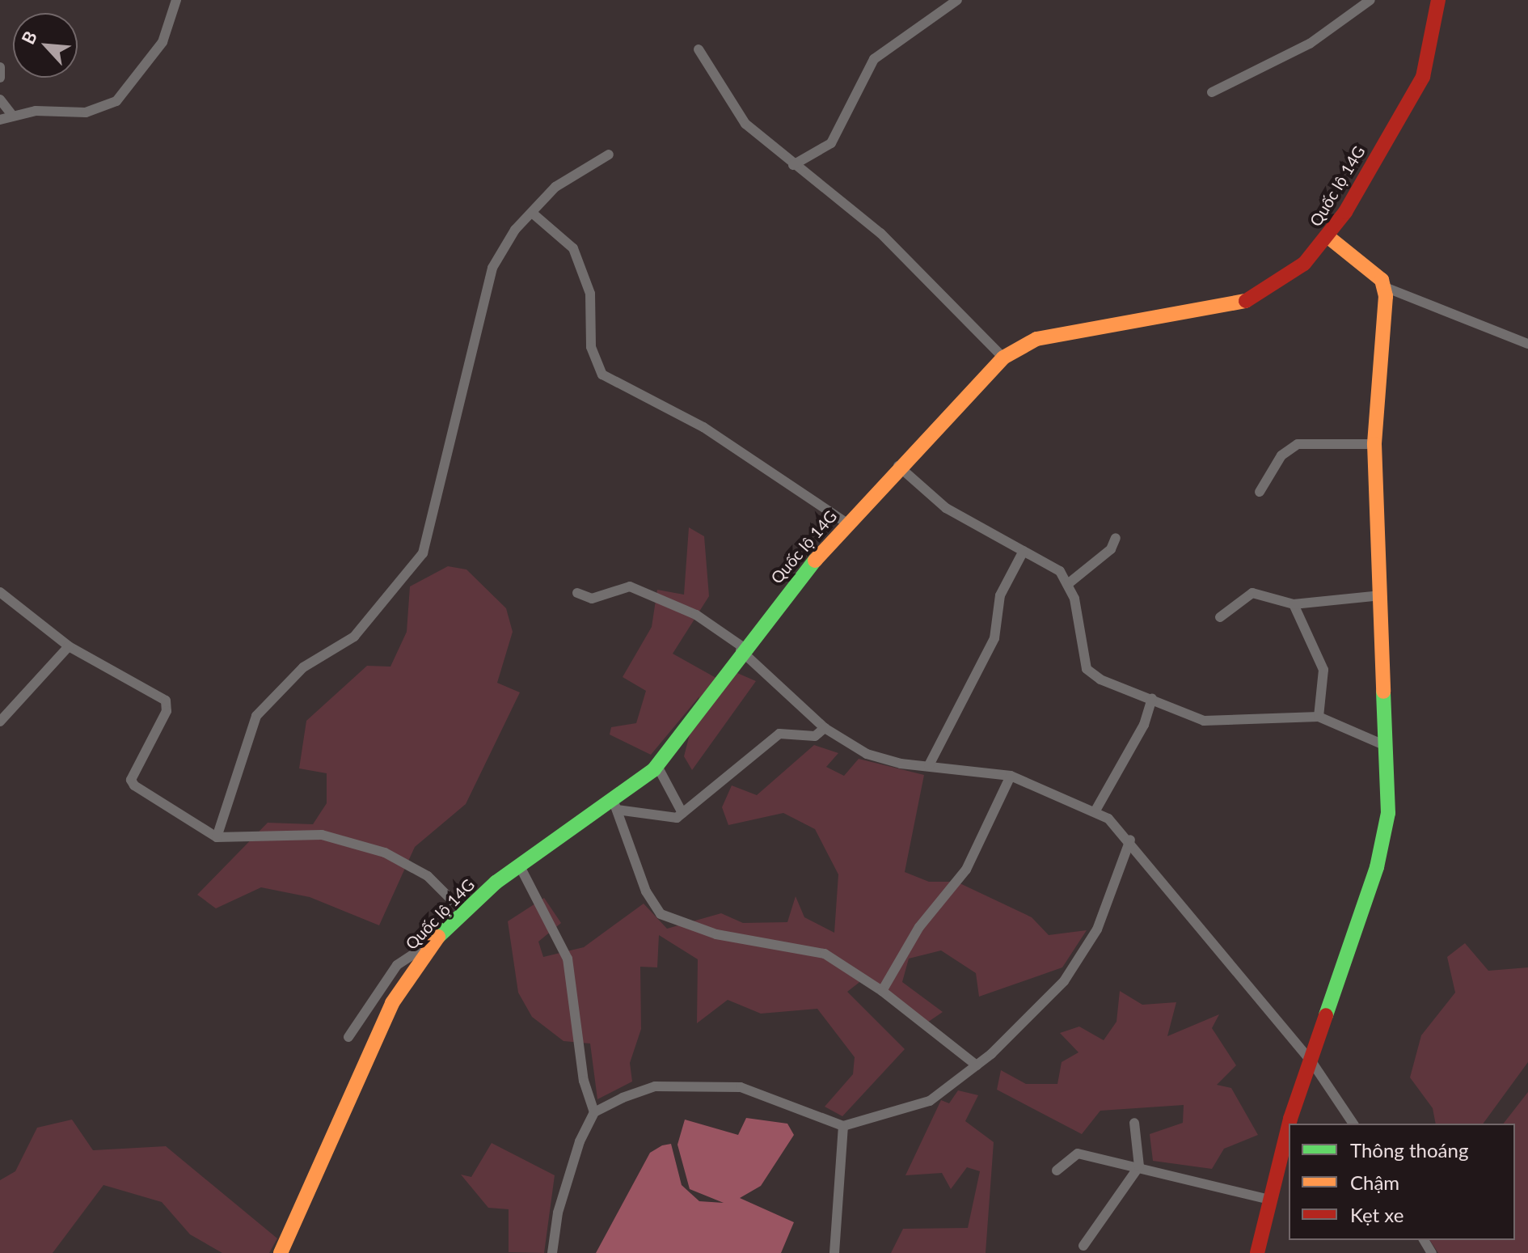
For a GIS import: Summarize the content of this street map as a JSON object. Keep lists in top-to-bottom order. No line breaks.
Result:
{"streets":{"main road":["Quốc lộ 14G"]},"legend":["Thông thoáng","Chậm","Kẹt xe"],"north":"top left"}
